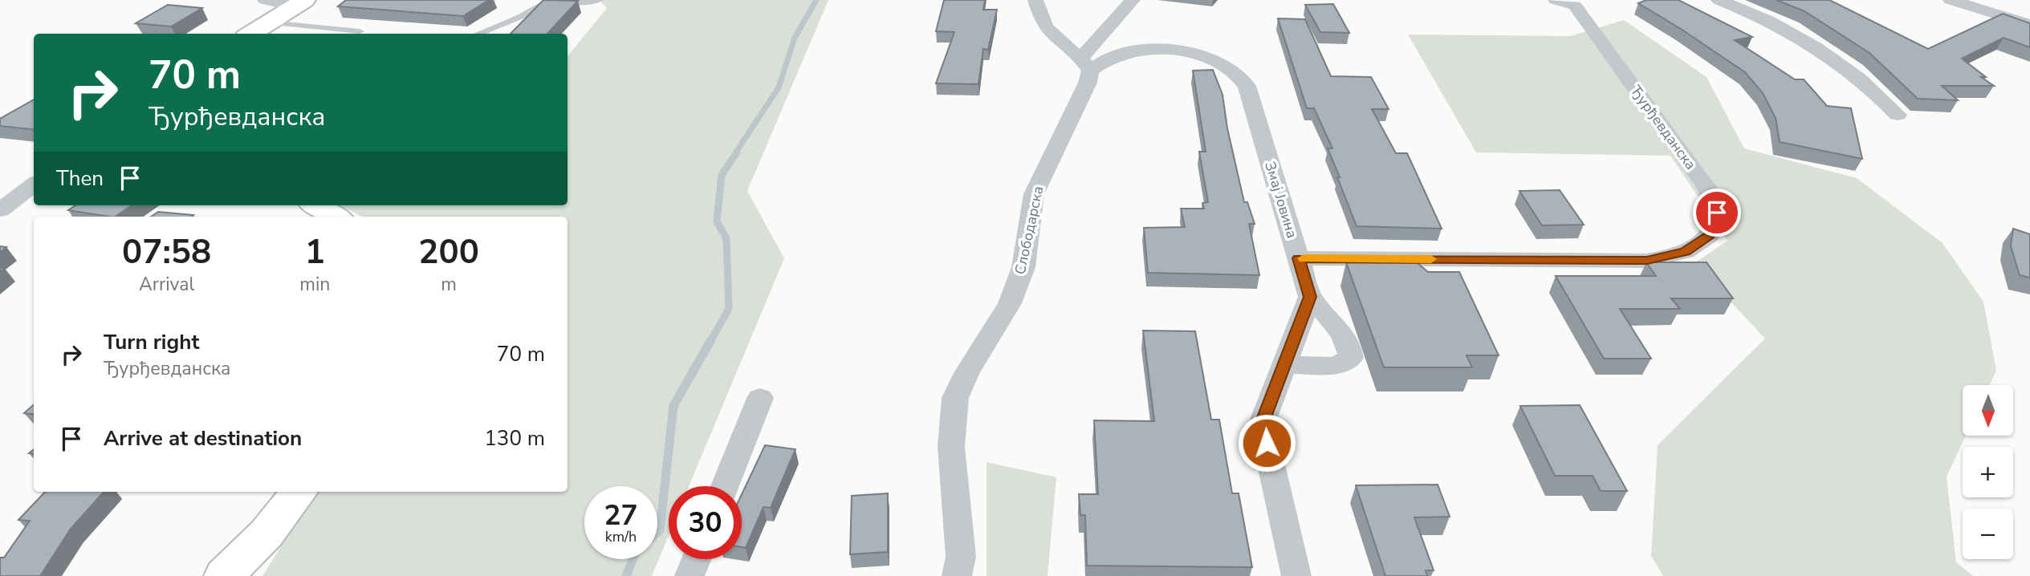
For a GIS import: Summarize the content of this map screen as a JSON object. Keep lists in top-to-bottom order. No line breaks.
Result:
{"streets":{"street":["Ђурђевданска","Змај Јовина","Слободарска"]},"crossings":[["Ђурђевданска","Змај Јовина"],["Змај Јовина","Слободарска"]],"north":"bottom","page":{"turn":["70 m","Ђурђевданска"],"then":"Then","eta":["07:58","Arrival","1","min","200","m"],"list":[{"name":"Turn right","note":"Ђурђевданска","value":"70 m"},{"name":"Arrive at destination","value":"130 m"}],"map_buttons":["+","−"],"speed":"27 km/h","limit":"30"}}
